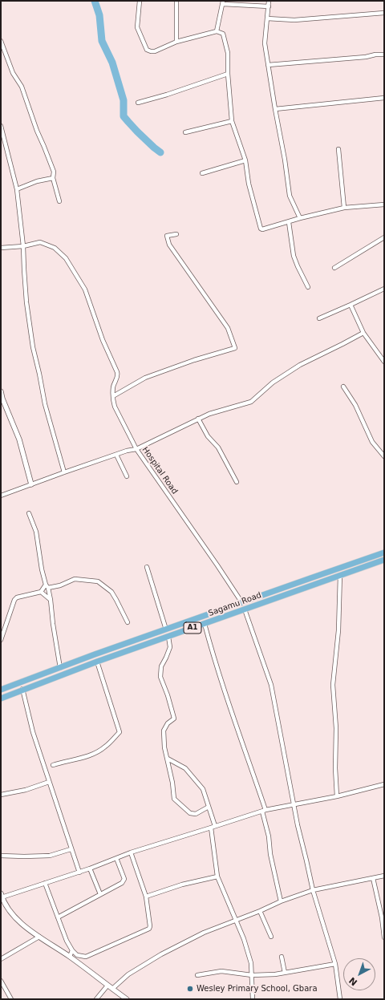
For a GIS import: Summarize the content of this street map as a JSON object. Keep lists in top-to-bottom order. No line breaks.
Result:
{"streets":{"highway":["Sagamu Road","A1"],"street":["Hospital Road"]},"crossings":[["Hospital Road","Sagamu Road"]],"places":["Wesley Primary School, Gbara"],"north":"bottom left"}
